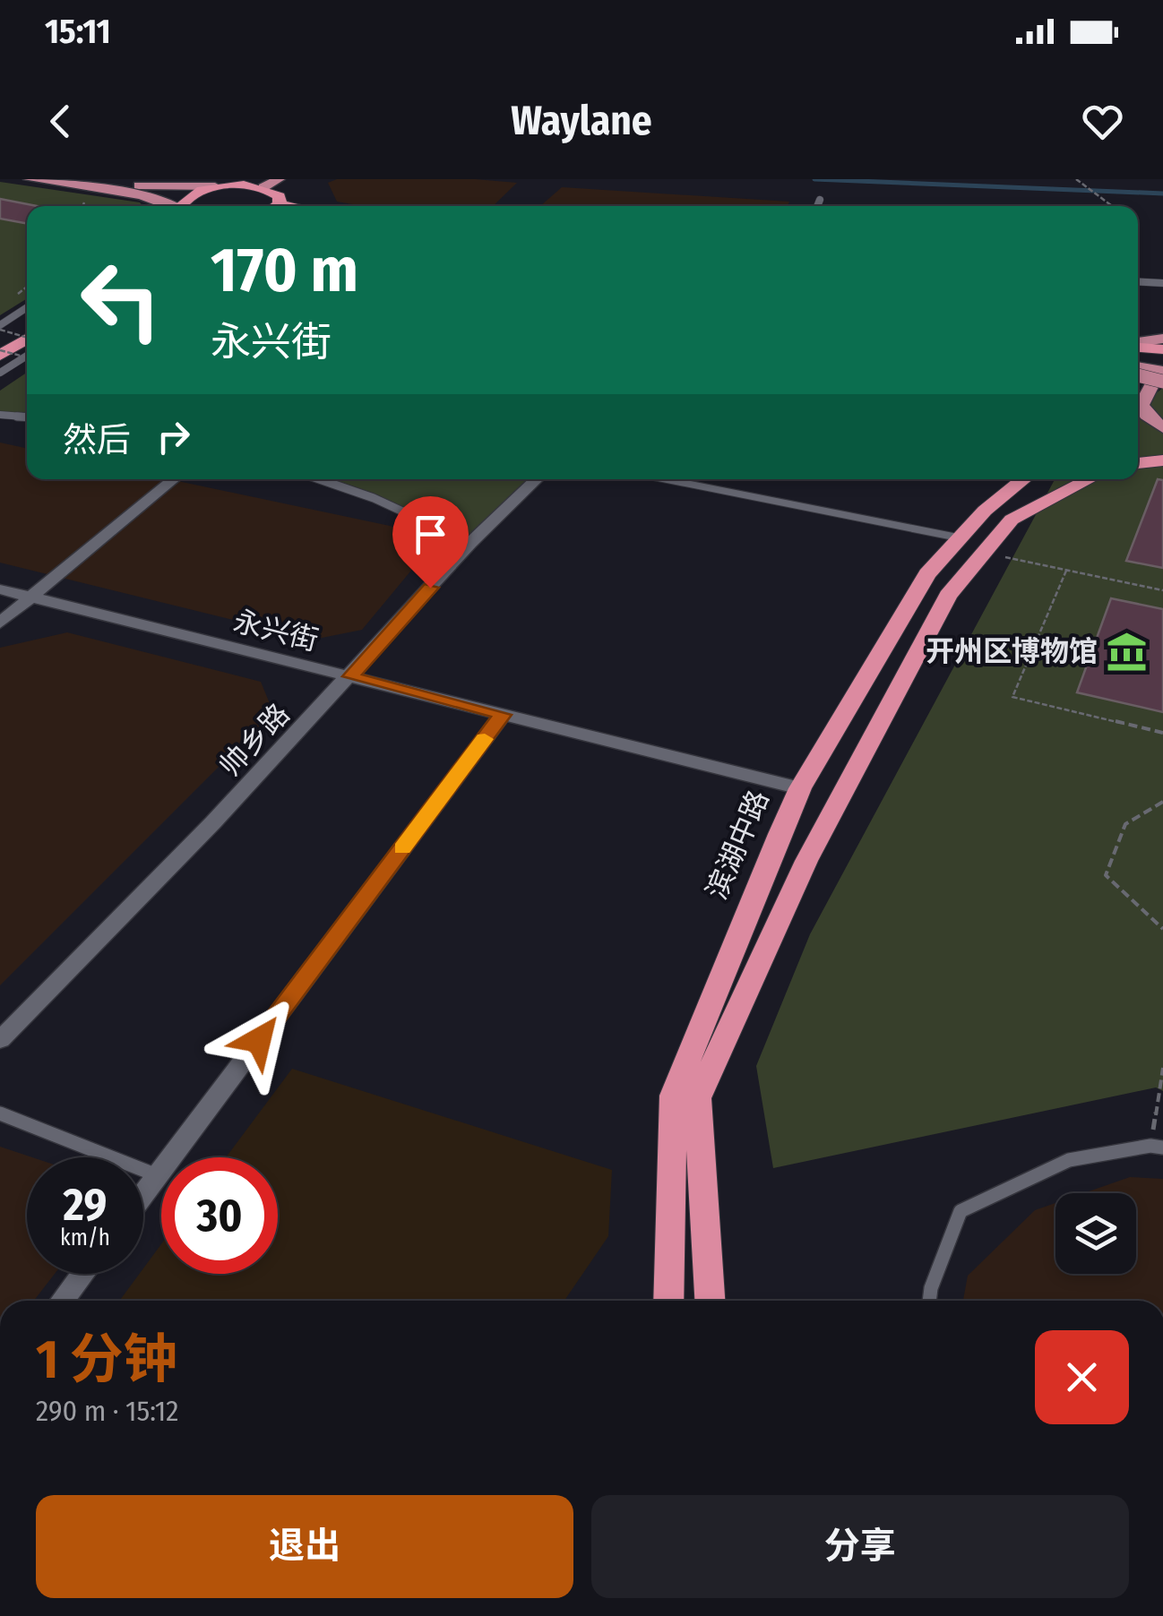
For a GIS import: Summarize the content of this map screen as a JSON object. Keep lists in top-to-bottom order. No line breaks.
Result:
{"streets":{"highway":["滨湖中路"],"street":["永兴街","帅乡路"]},"crossings":[["永兴街","帅乡路"],["永兴街","滨湖中路"]],"places":{"museum":["开州区博物馆"]},"page":{"status":"15:11","header":"Waylane","turn":["170 m","永兴街"],"then":"然后","speed":"29 km/h","limit":"30","heading":["1 分钟","290 m · 15:12"],"buttons":["退出","分享"]}}
